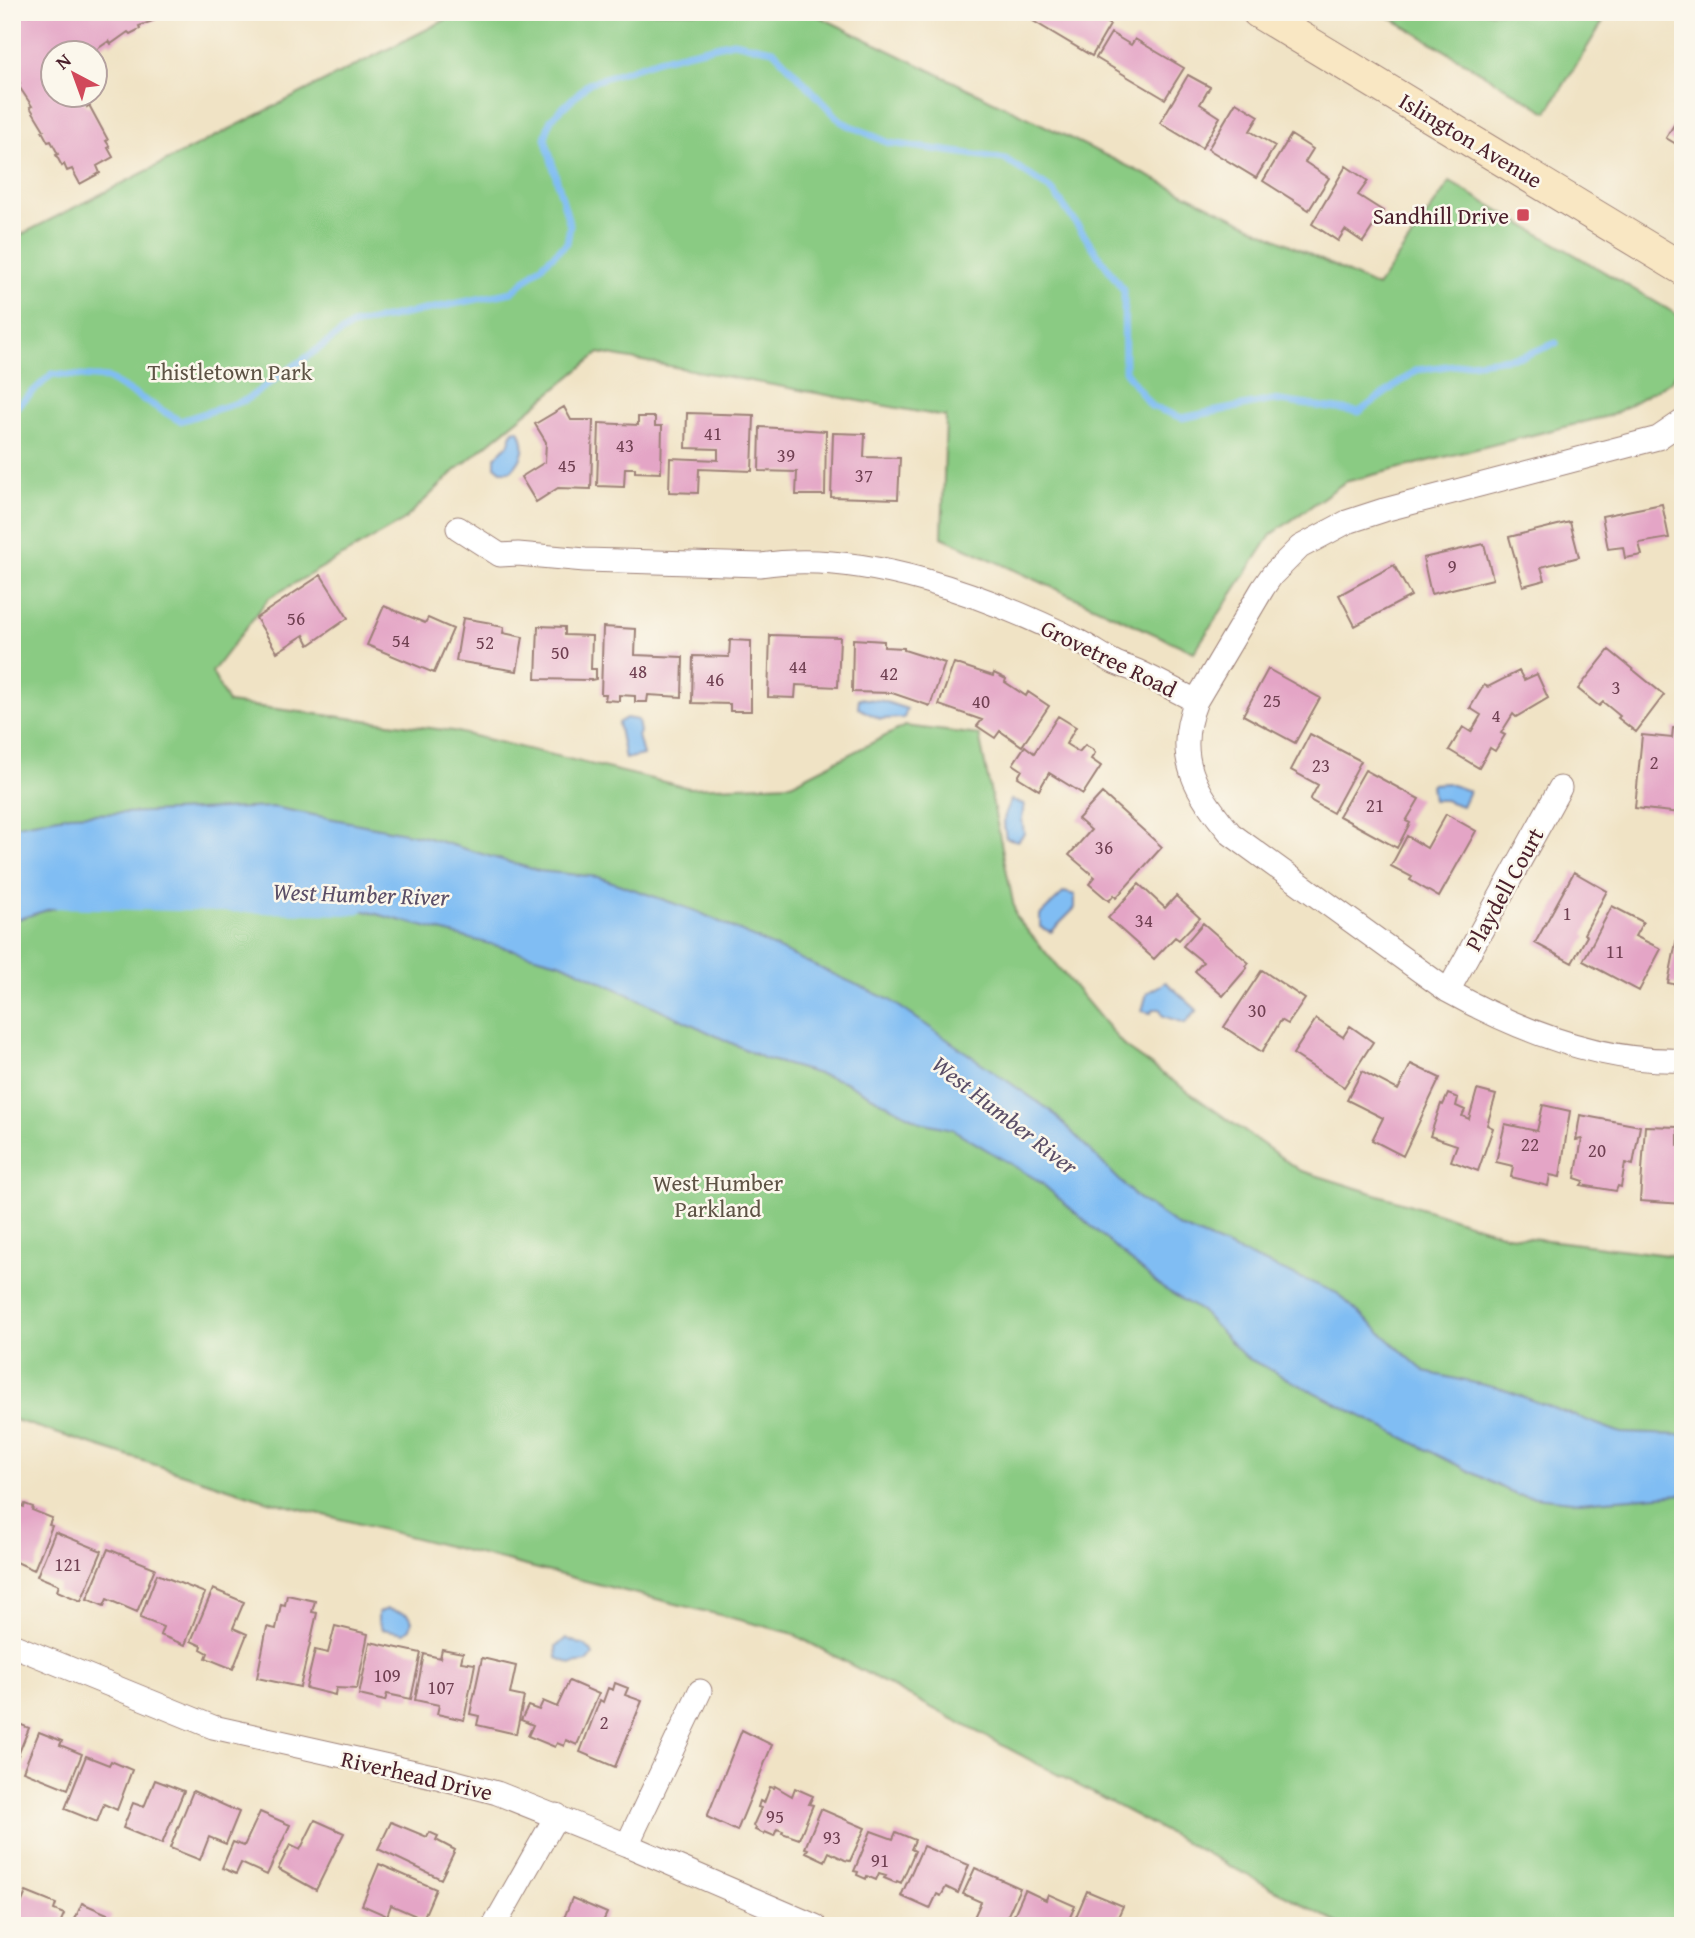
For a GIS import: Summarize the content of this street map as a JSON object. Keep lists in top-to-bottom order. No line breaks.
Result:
{"streets":{"main road":["Islington Avenue"],"street":["Grovetree Road","Playdell Court","Riverhead Drive"]},"crossings":[["Grovetree Road","Playdell Court"]],"water":["West Humber River"],"parks":["Thistletown Park","West Humber Parkland"],"places":{"transit":["Sandhill Drive"]},"house_numbers":["41","43","39","45","37","9","56","54","52","50","44","48","42","46","3","25","40","4","2","23","21","36","1","34","11","30","22","20","121","109","107","2","95","93","91"],"north":"top left"}
